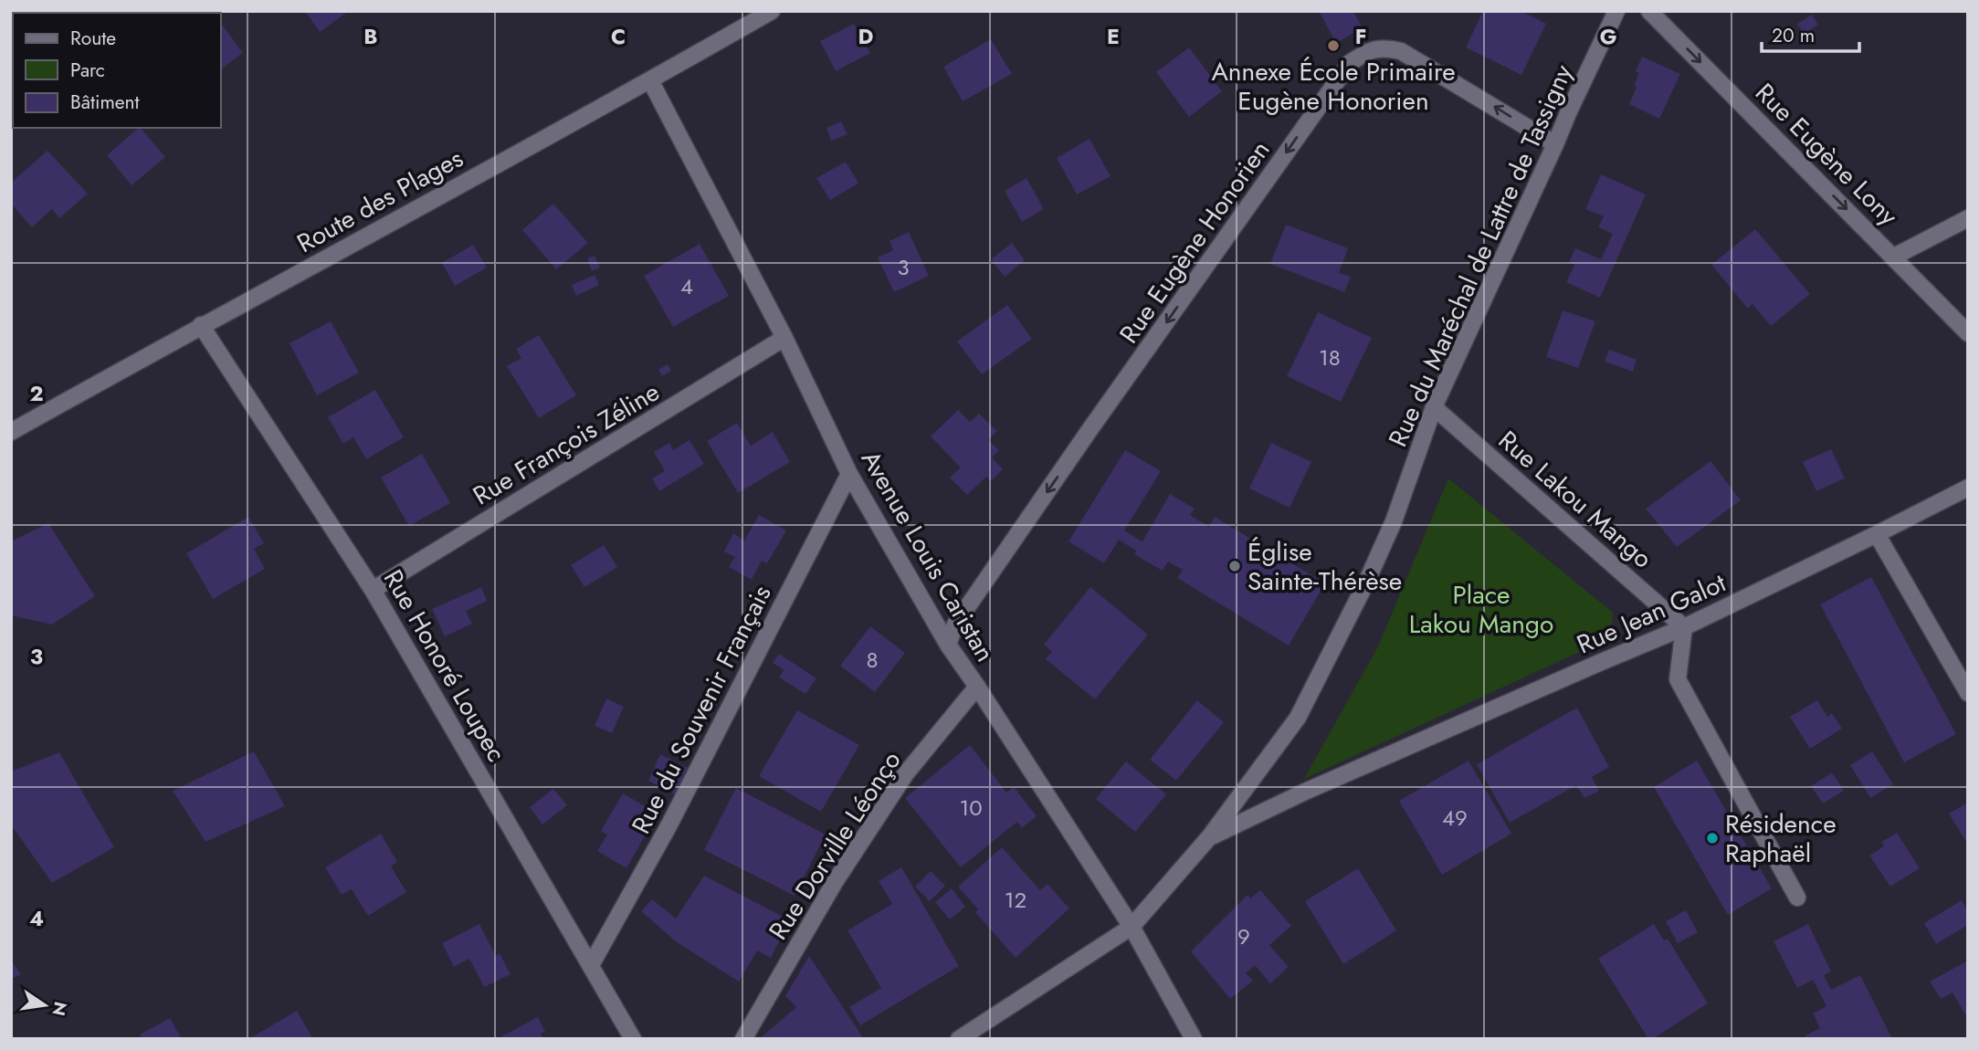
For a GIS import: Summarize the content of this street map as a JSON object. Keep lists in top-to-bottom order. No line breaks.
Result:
{"streets":{"street":["Rue Eugène Lony","Route des Plages","Rue Eugène Honorien","Rue du Maréchal de Lattre de Tassigny","Rue François Zéline","Rue Lakou Mango","Avenue Louis Caristan","Rue Jean Galot","Rue Honoré Loupec","Rue du Souvenir Français","Rue Dorville Léonço"]},"crossings":[["Route des Plages","Avenue Louis Caristan"],["Route des Plages","Rue Honoré Loupec"],["Rue Eugène Honorien","Rue du Maréchal de Lattre de Tassigny"],["Rue Eugène Honorien","Avenue Louis Caristan"],["Rue du Maréchal de Lattre de Tassigny","Rue Lakou Mango"],["Rue du Maréchal de Lattre de Tassigny","Avenue Louis Caristan"],["Rue du Maréchal de Lattre de Tassigny","Rue Jean Galot"],["Rue François Zéline","Avenue Louis Caristan"],["Rue François Zéline","Rue Honoré Loupec"],["Rue Lakou Mango","Rue Jean Galot"],["Avenue Louis Caristan","Rue du Souvenir Français"],["Avenue Louis Caristan","Rue Dorville Léonço"],["Rue Honoré Loupec","Rue du Souvenir Français"]],"one_way":["Rue Eugène Lony","Rue Eugène Honorien"],"parks":["Place Lakou Mango"],"places":["Annexe École Primaire Eugène Honorien","Église Sainte-Thérèse","Résidence Raphaël"],"house_numbers":["3","4","18","8","10","49","12","9"],"legend":["Route","Parc","Bâtiment"],"scale_bar":"20 m","north":"right","grid":{"columns":["B","C","D","E","F","G"],"rows":["2","3","4"]}}
